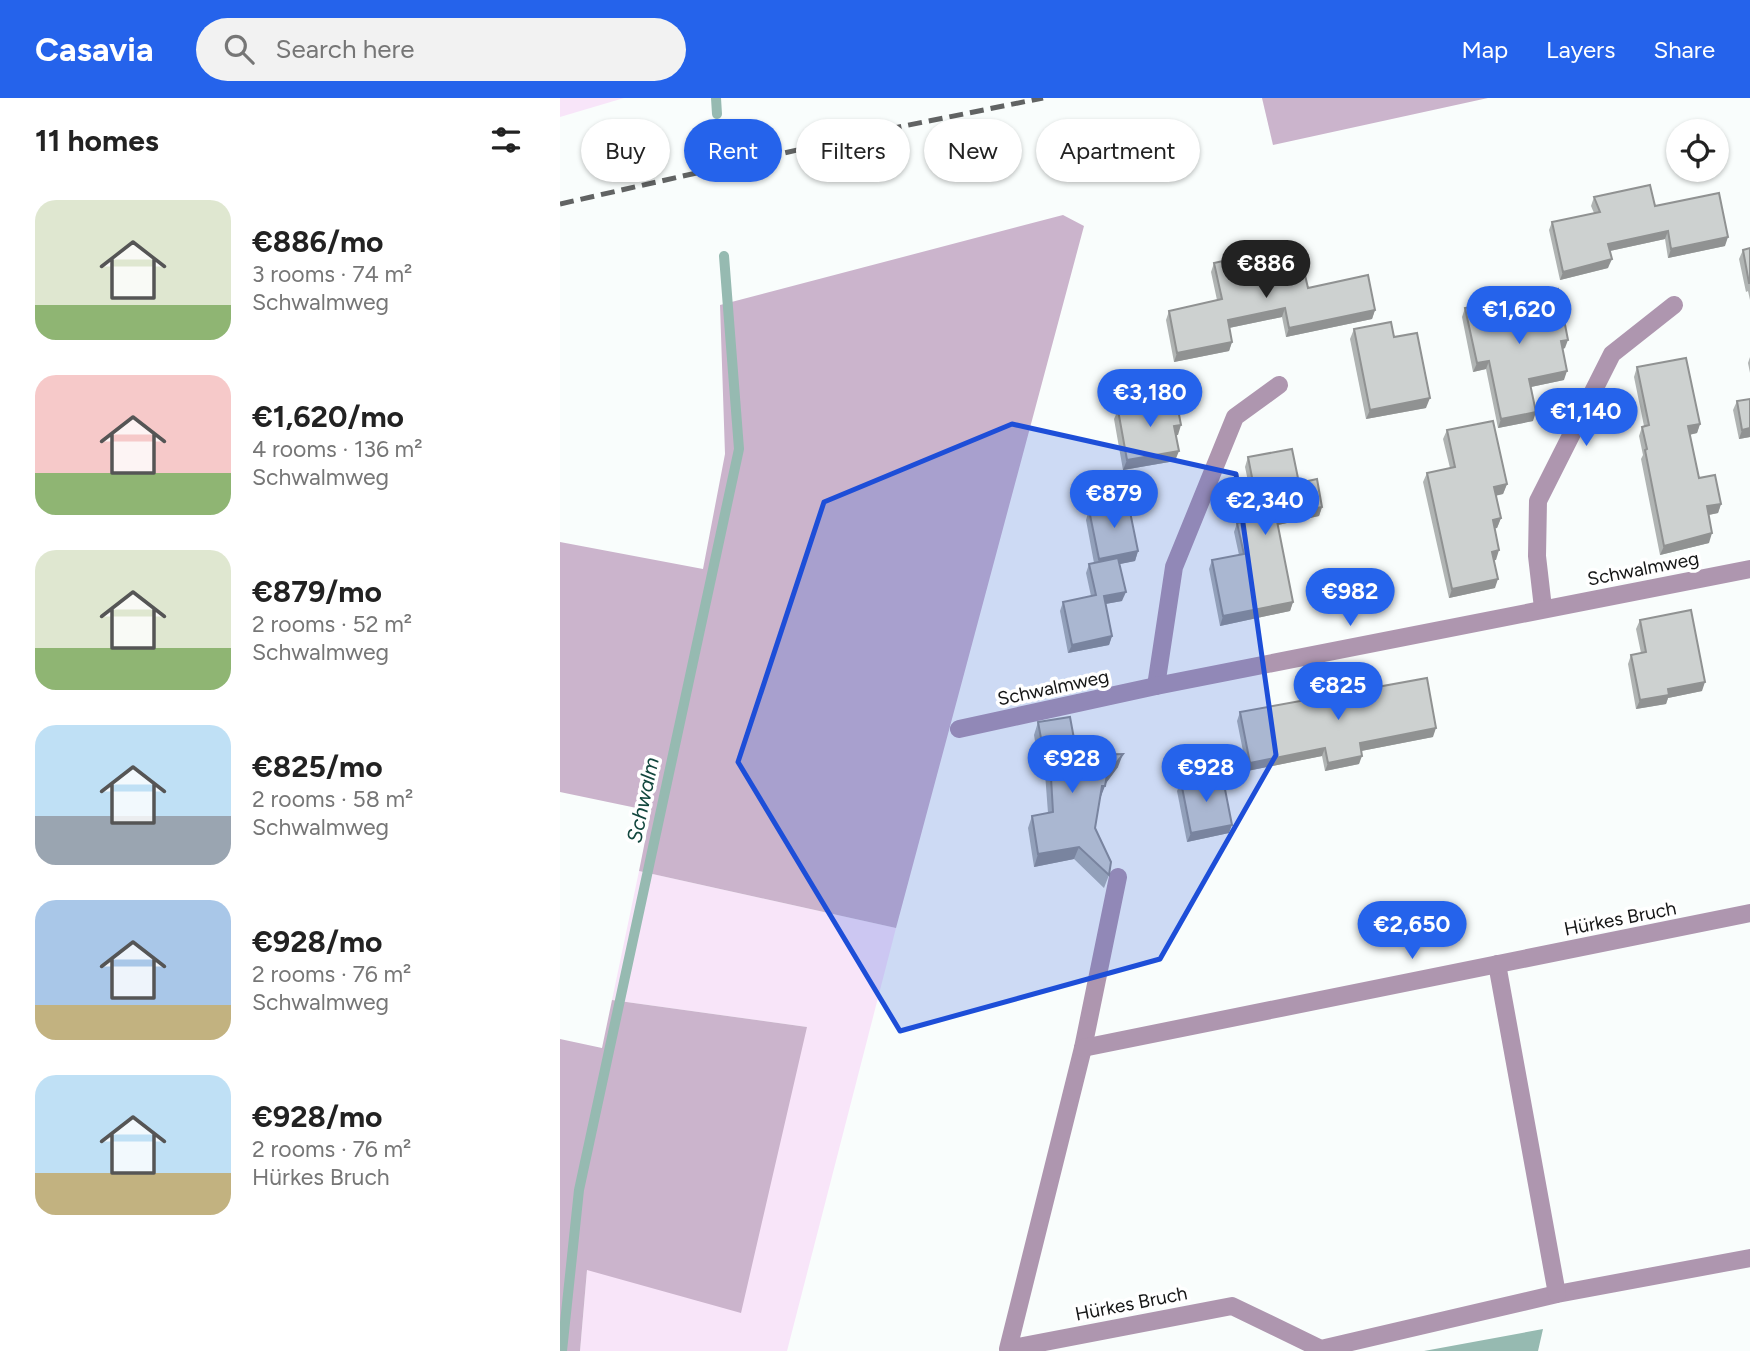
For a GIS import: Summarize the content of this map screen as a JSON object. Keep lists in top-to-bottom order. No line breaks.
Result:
{"streets":{"street":["Schwalmweg","Hürkes Bruch"]},"water":["Schwalm"],"page":{"header":"Casavia","search":"Search here","nav":["Map","Layers","Share"],"heading":"11 homes","chip":["Buy","Rent","Filters","New","Apartment"],"list":[{"name":"€886/mo","note":"3 rooms · 74 m² · Schwalmweg"},{"name":"€1,620/mo","note":"4 rooms · 136 m² · Schwalmweg"},{"name":"€879/mo","note":"2 rooms · 52 m² · Schwalmweg"},{"name":"€825/mo","note":"2 rooms · 58 m² · Schwalmweg"},{"name":"€928/mo","note":"2 rooms · 76 m² · Schwalmweg"},{"name":"€928/mo","note":"2 rooms · 76 m² · Hürkes Bruch"}],"price":["€886","€1,620","€3,180","€1,140","€879","€2,340","€982","€825","€928","€928","€2,650"]}}
